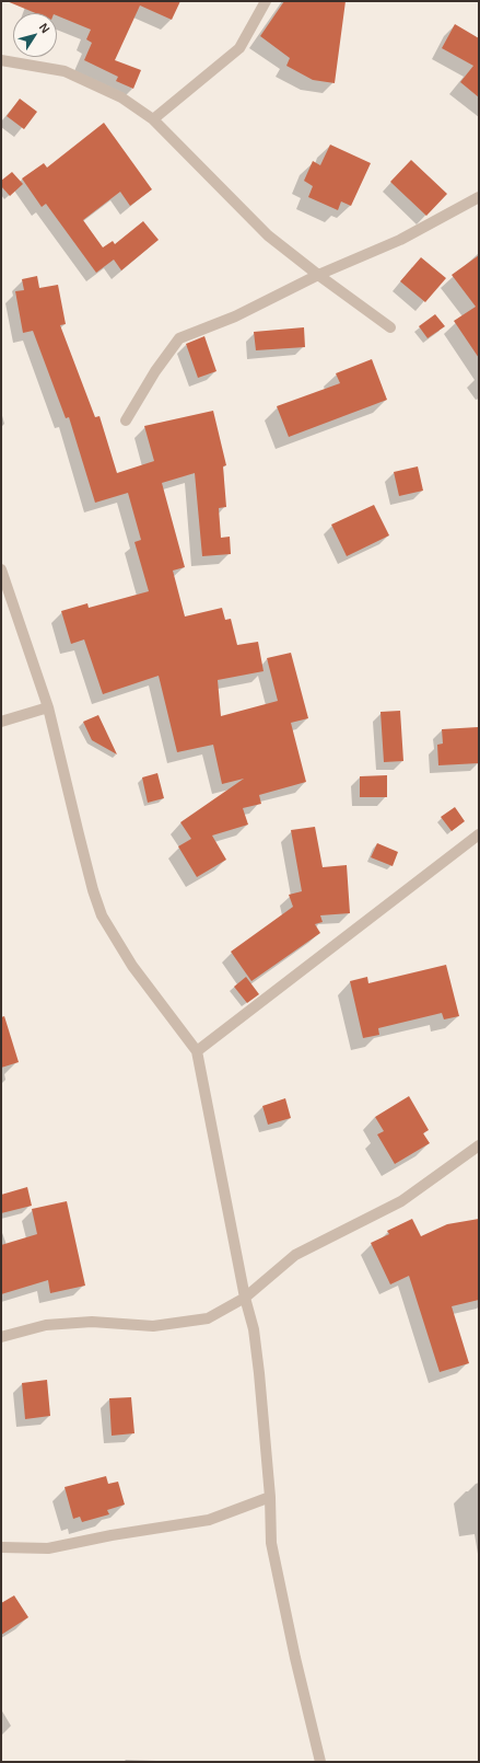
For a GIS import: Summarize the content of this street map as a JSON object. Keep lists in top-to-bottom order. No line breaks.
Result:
{"north":"top right"}
